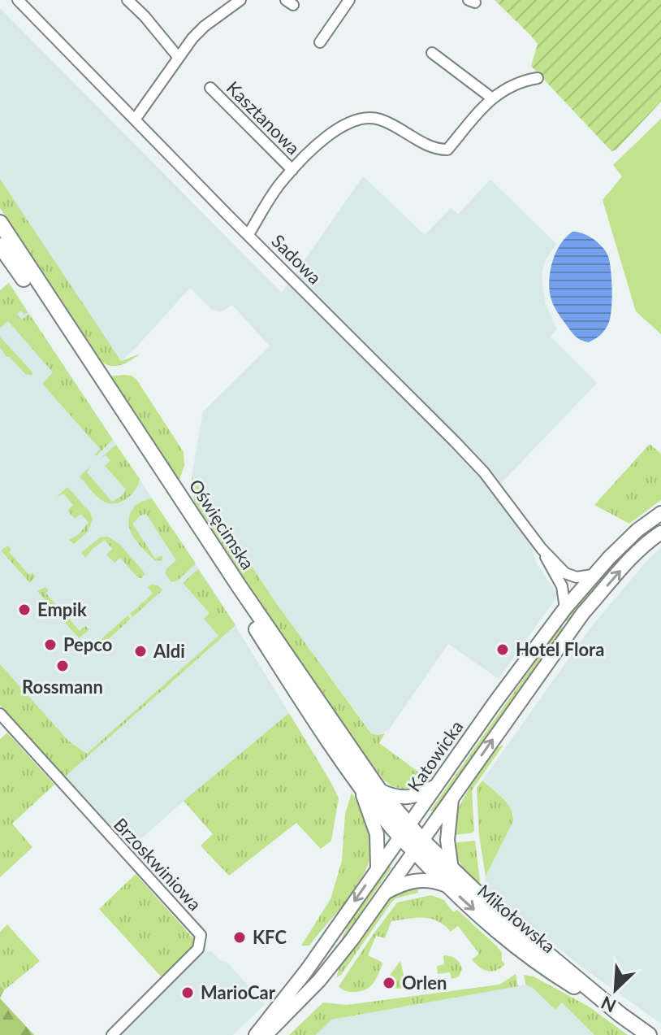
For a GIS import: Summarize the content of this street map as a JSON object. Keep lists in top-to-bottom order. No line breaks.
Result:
{"streets":{"main road":["Oświęcimska","Katowicka","Mikołowska"],"street":["Kasztanowa","Sadowa","Brzoskwiniowa"]},"crossings":[["Kasztanowa","Sadowa"],["Sadowa","Katowicka"],["Oświęcimska","Katowicka"],["Oświęcimska","Mikołowska"],["Katowicka","Mikołowska"]],"places":["Empik","Pepco","Hotel Flora","Aldi","Rossmann","KFC","Orlen","MarioCar"],"north":"bottom left"}
